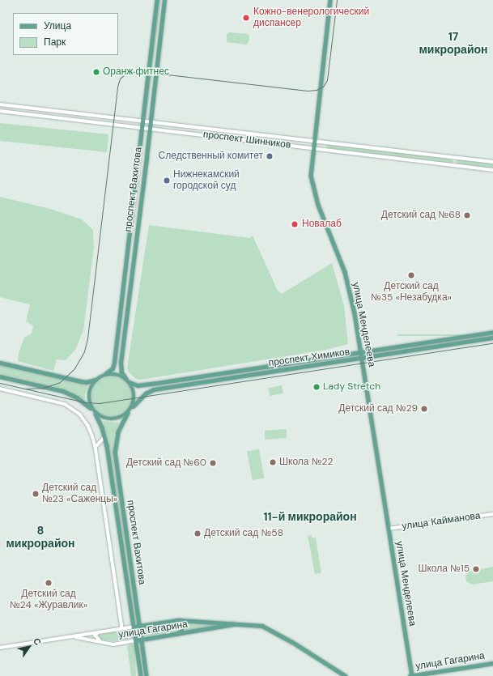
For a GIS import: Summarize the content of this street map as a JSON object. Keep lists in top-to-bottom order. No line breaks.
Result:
{"streets":{"main road":["проспект Вахитова","улица Менделеева","проспект Химиков","улица Гагарина"],"street":["проспект Шинников","улица Кайманова"]},"crossings":[["проспект Шинников","проспект Вахитова"],["проспект Шинников","улица Менделеева"],["проспект Вахитова","проспект Химиков"],["проспект Вахитова","улица Гагарина"],["улица Менделеева","проспект Химиков"],["улица Менделеева","улица Кайманова"],["улица Менделеева","улица Гагарина"]],"districts":["17 микрорайон","11-й микрорайон","8 микрорайон"],"places":["Кожно-венерологический диспансер","Оранж фитнес","Следственный комитет","Нижнекамский городской суд","Детский сад №68","Новалаб","Детский сад №35 «Незабудка»","Lady Stretch","Детский сад №29","Школа №22","Детский сад №60","Детский сад №23 «Саженцы»","Детский сад №58","Школа №15","Детский сад №24 «Журавлик»"],"legend":["Улица","Парк"],"north":"top right"}
